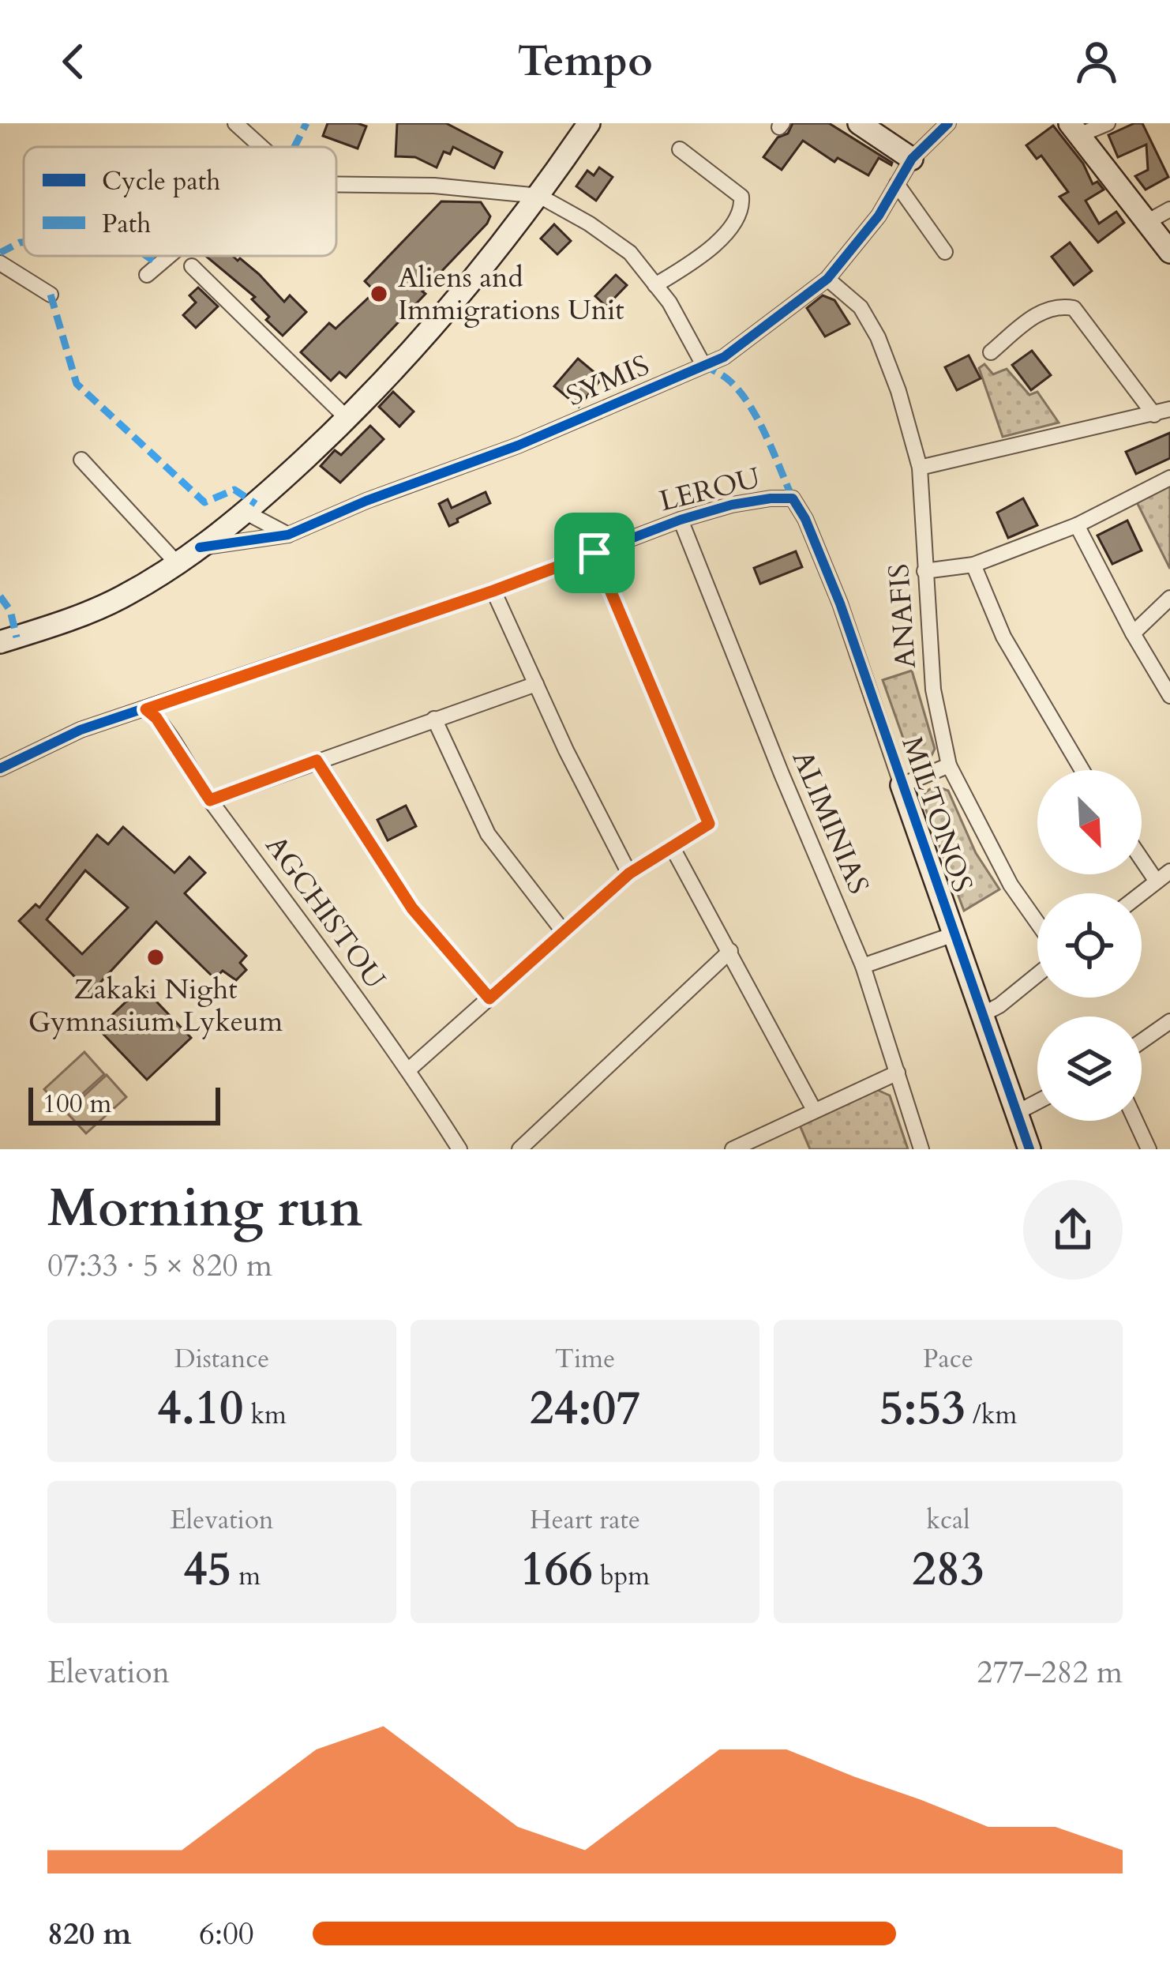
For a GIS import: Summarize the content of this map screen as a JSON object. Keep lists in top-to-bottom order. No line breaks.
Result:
{"streets":{"main road":["MILTONOS"],"street":["SYMIS","LEROU","ANAFIS","ALIMINIAS","AGCHISTOU"]},"crossings":[["SYMIS","ANAFIS"],["LEROU","MILTONOS"],["LEROU","ALIMINIAS"],["LEROU","AGCHISTOU"]],"places":["Aliens and Immigrations Unit","Zakaki Night Gymnasium Lykeum"],"legend":["Cycle path","Path"],"scale_bar":"100 m","north":"bottom right","page":{"header":"Tempo","scale":"100 m","heading":["Morning run","07:33 · 5 × 820 m"],"stats":[["Distance","4.10 km"],["Time","24:07"],["Pace","5:53 /km"],["Elevation","45 m"],["Heart rate","166 bpm"],["kcal","283"]],"chart":["Elevation","277–282 m"],"list":[{"name":"820 m","note":"6:00"}]}}
